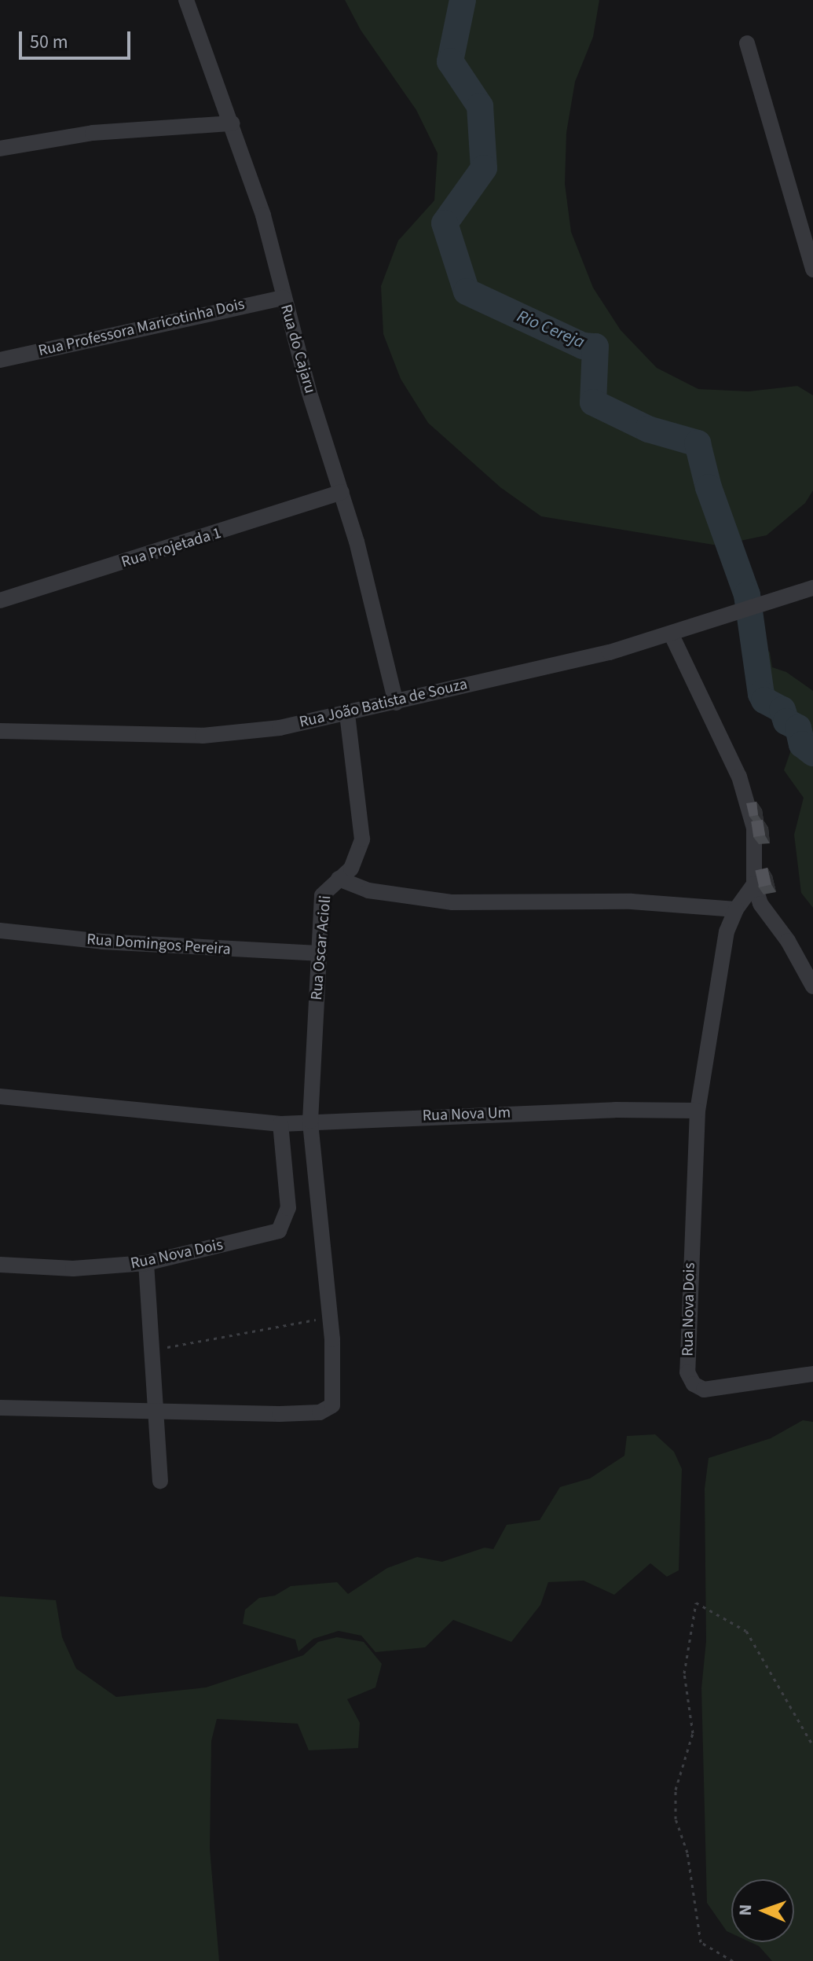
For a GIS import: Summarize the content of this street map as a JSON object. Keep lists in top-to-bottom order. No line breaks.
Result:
{"streets":{"street":["Rua Professora Maricotinha Dois","Rua do Cajaru","Rua Projetada 1","Rua João Batista de Souza","Rua Domingos Pereira","Rua Oscar Acioli","Rua Nova Um","Rua Nova Dois"]},"crossings":[["Rua Professora Maricotinha Dois","Rua do Cajaru"],["Rua do Cajaru","Rua Projetada 1"],["Rua do Cajaru","Rua João Batista de Souza"],["Rua João Batista de Souza","Rua Oscar Acioli"],["Rua Domingos Pereira","Rua Oscar Acioli"],["Rua Oscar Acioli","Rua Nova Um"],["Rua Nova Um","Rua Nova Dois"]],"water":["Rio Cereja"],"scale_bar":"50 m","north":"left"}
